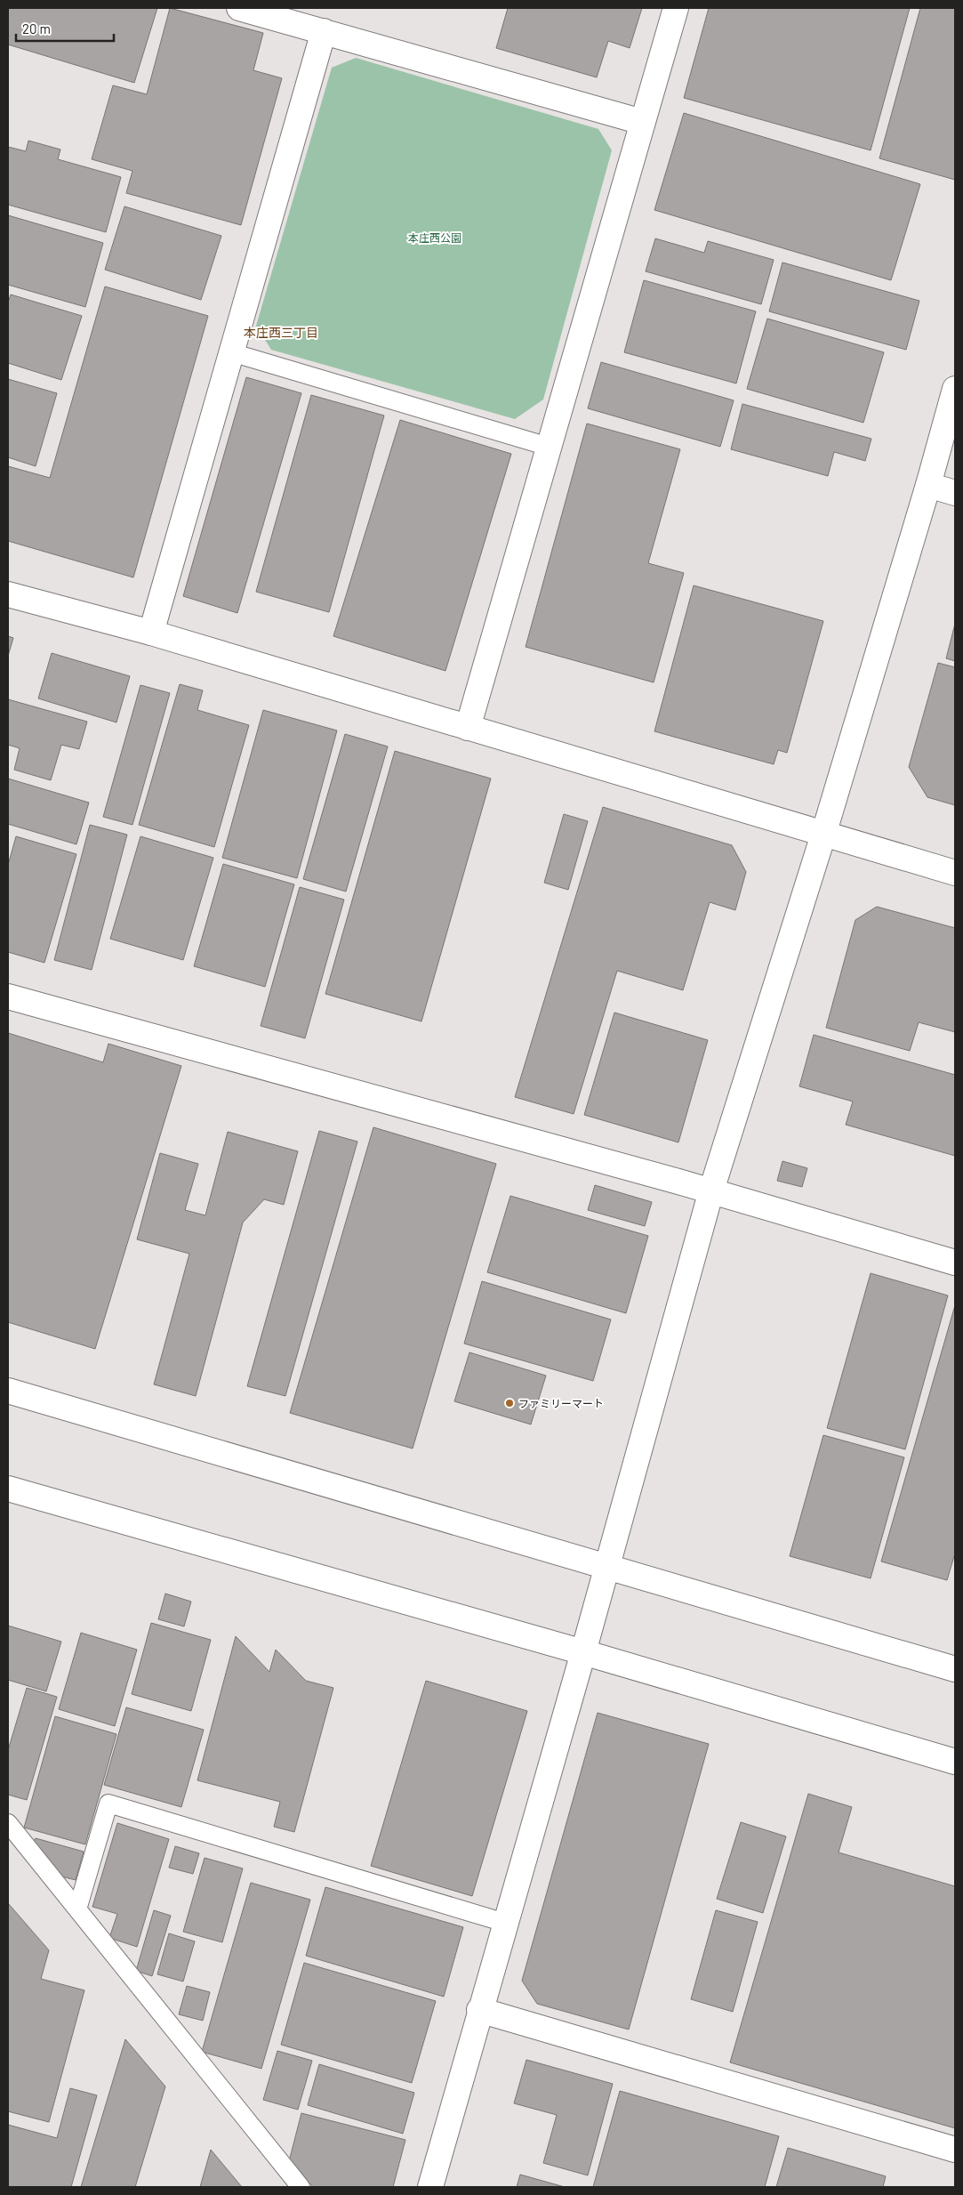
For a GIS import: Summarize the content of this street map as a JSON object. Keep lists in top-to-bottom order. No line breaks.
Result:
{"districts":["本庄西三丁目"],"parks":["本庄西公園"],"places":["ファミリーマート"],"scale_bar":"20 m"}
